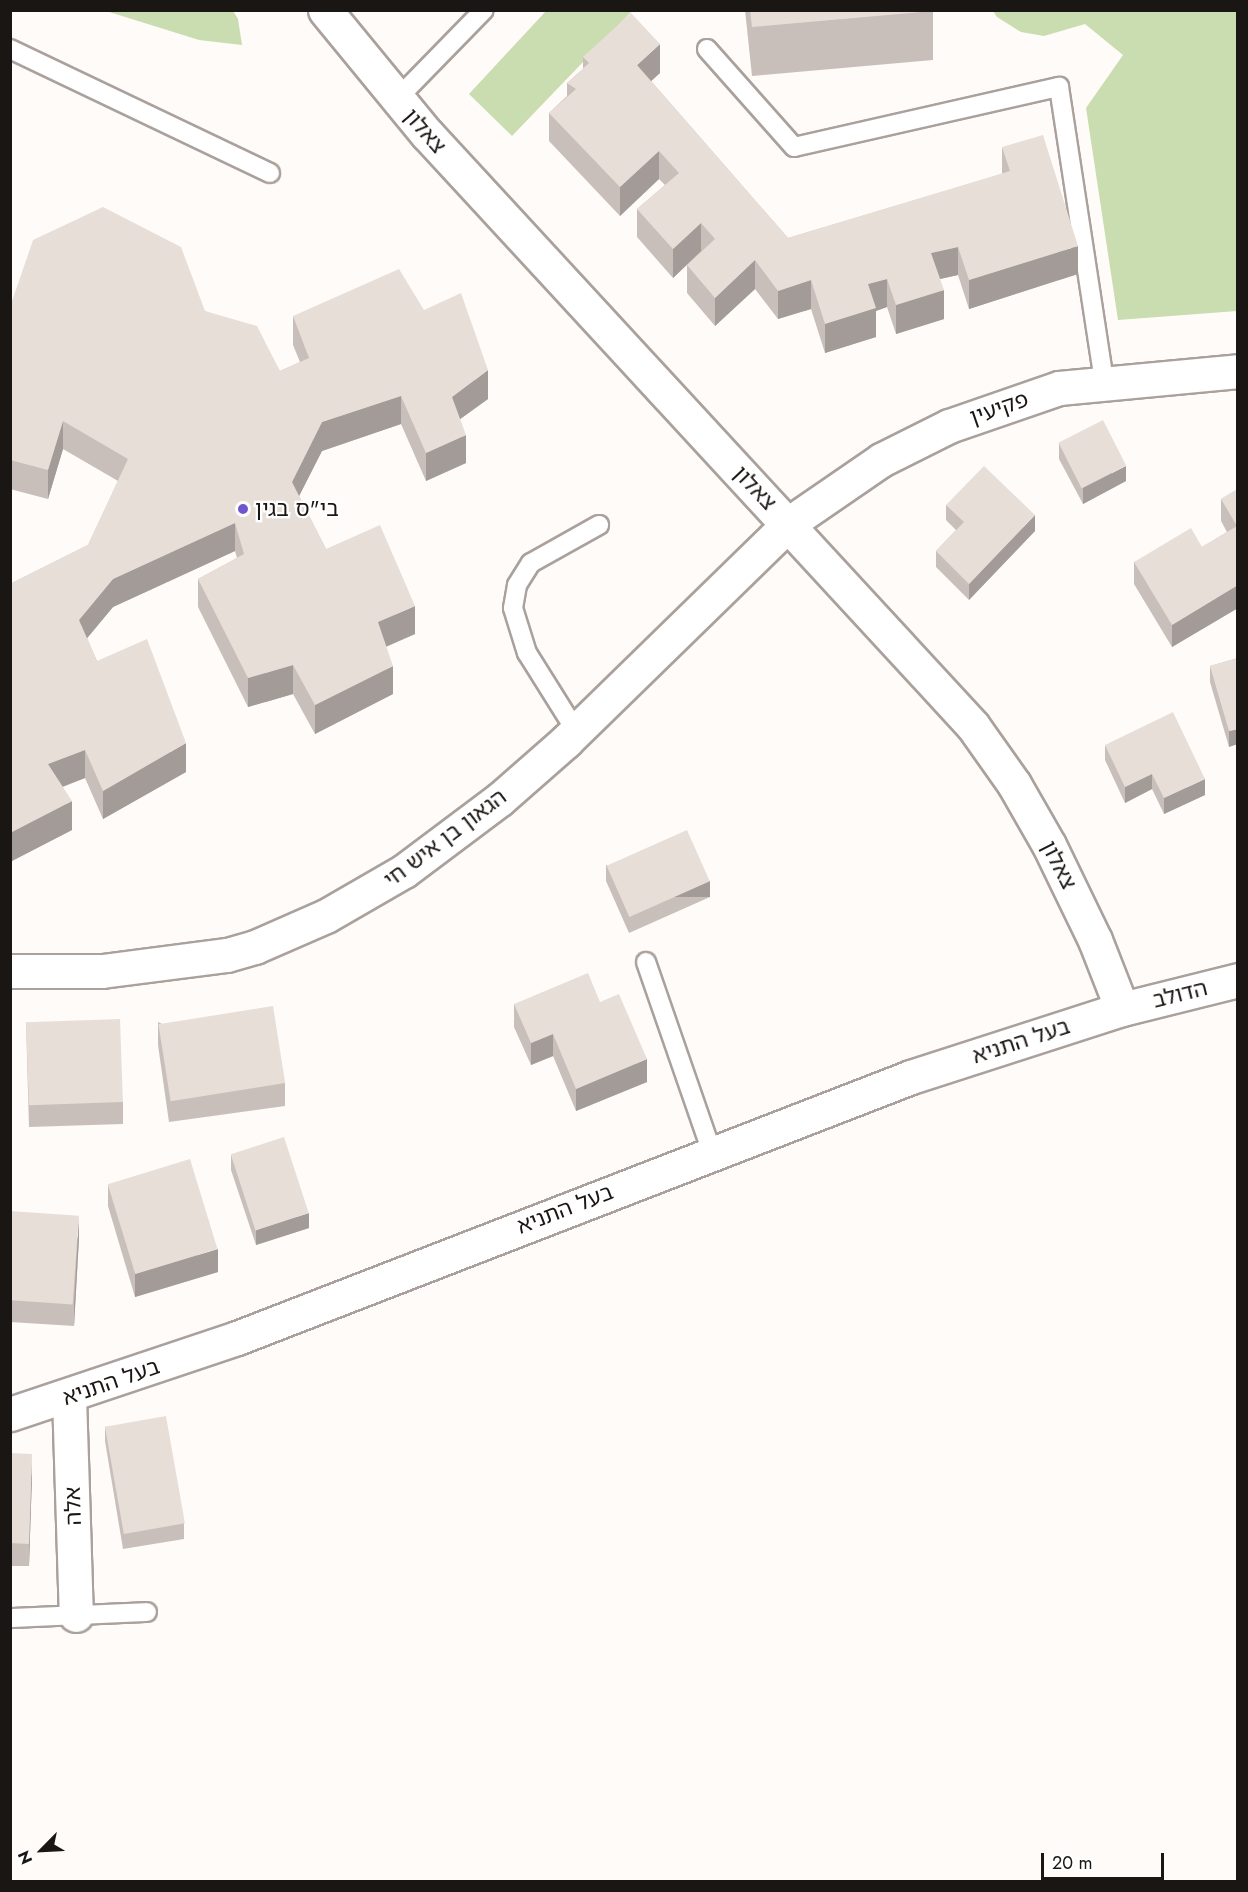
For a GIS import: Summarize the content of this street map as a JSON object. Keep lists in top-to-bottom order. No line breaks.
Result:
{"streets":{"street":["צאלון","פקיעין","הגאון בן איש חי","הדולב","בעל התניא","אלה"]},"crossings":[["צאלון","פקיעין"],["צאלון","הגאון בן איש חי"],["צאלון","הדולב"],["צאלון","בעל התניא"],["פקיעין","הגאון בן איש חי"],["הדולב","בעל התניא"],["בעל התניא","אלה"]],"places":["בי\"ס בגין"],"scale_bar":"20 m","north":"bottom left"}
